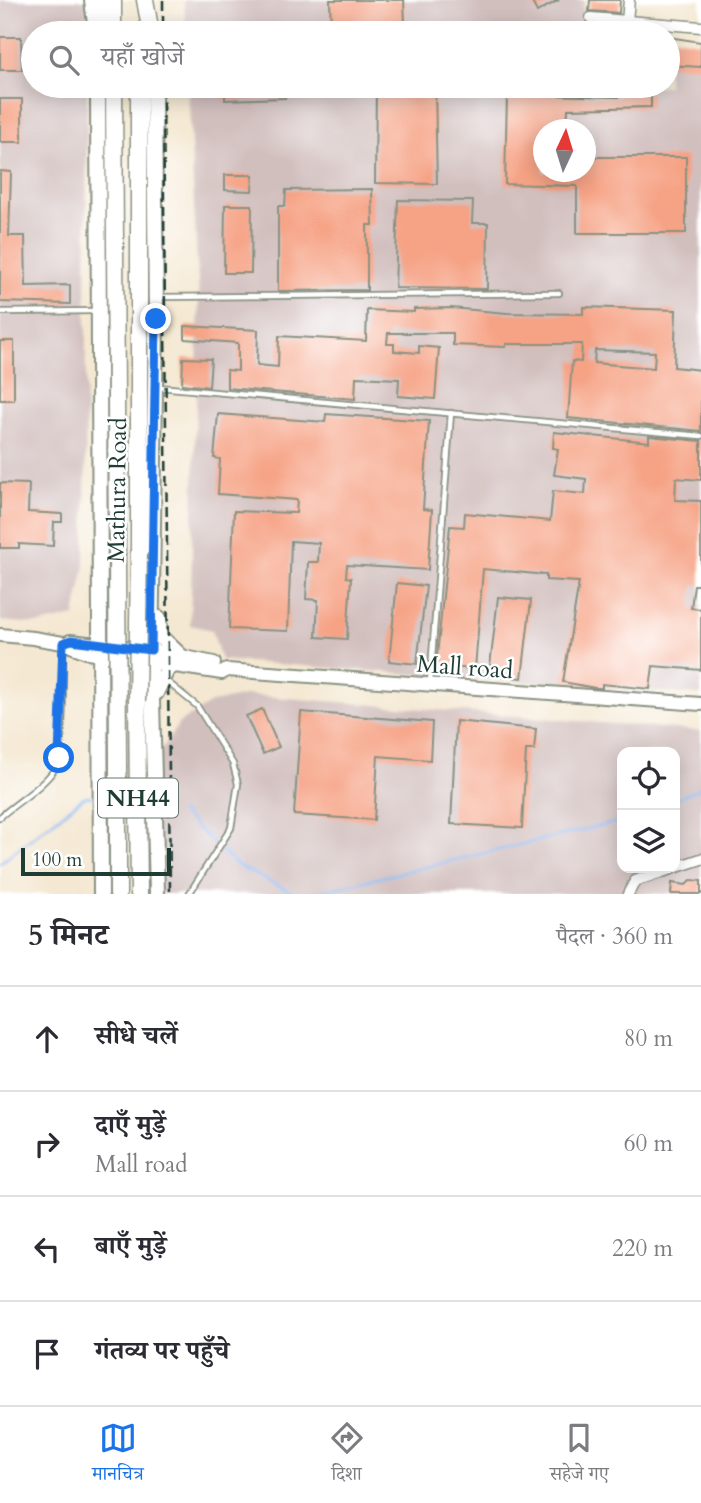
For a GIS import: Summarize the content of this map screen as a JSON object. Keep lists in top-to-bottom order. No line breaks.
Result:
{"streets":{"highway":["Mathura Road","NH44"],"street":["Mall road"]},"scale_bar":"100 m","north":"top","page":{"search":"यहाँ खोजें","scale":"100 m","heading":["5 मिनट","पैदल · 360 m"],"list":[["सीधे चलें","80 m"],["दाएँ मुड़ें","Mall road","60 m"],["बाएँ मुड़ें","220 m"],"गंतव्य पर पहुँचे"],"nav":["मानचित्र","दिशा","सहेजे गए"]}}
